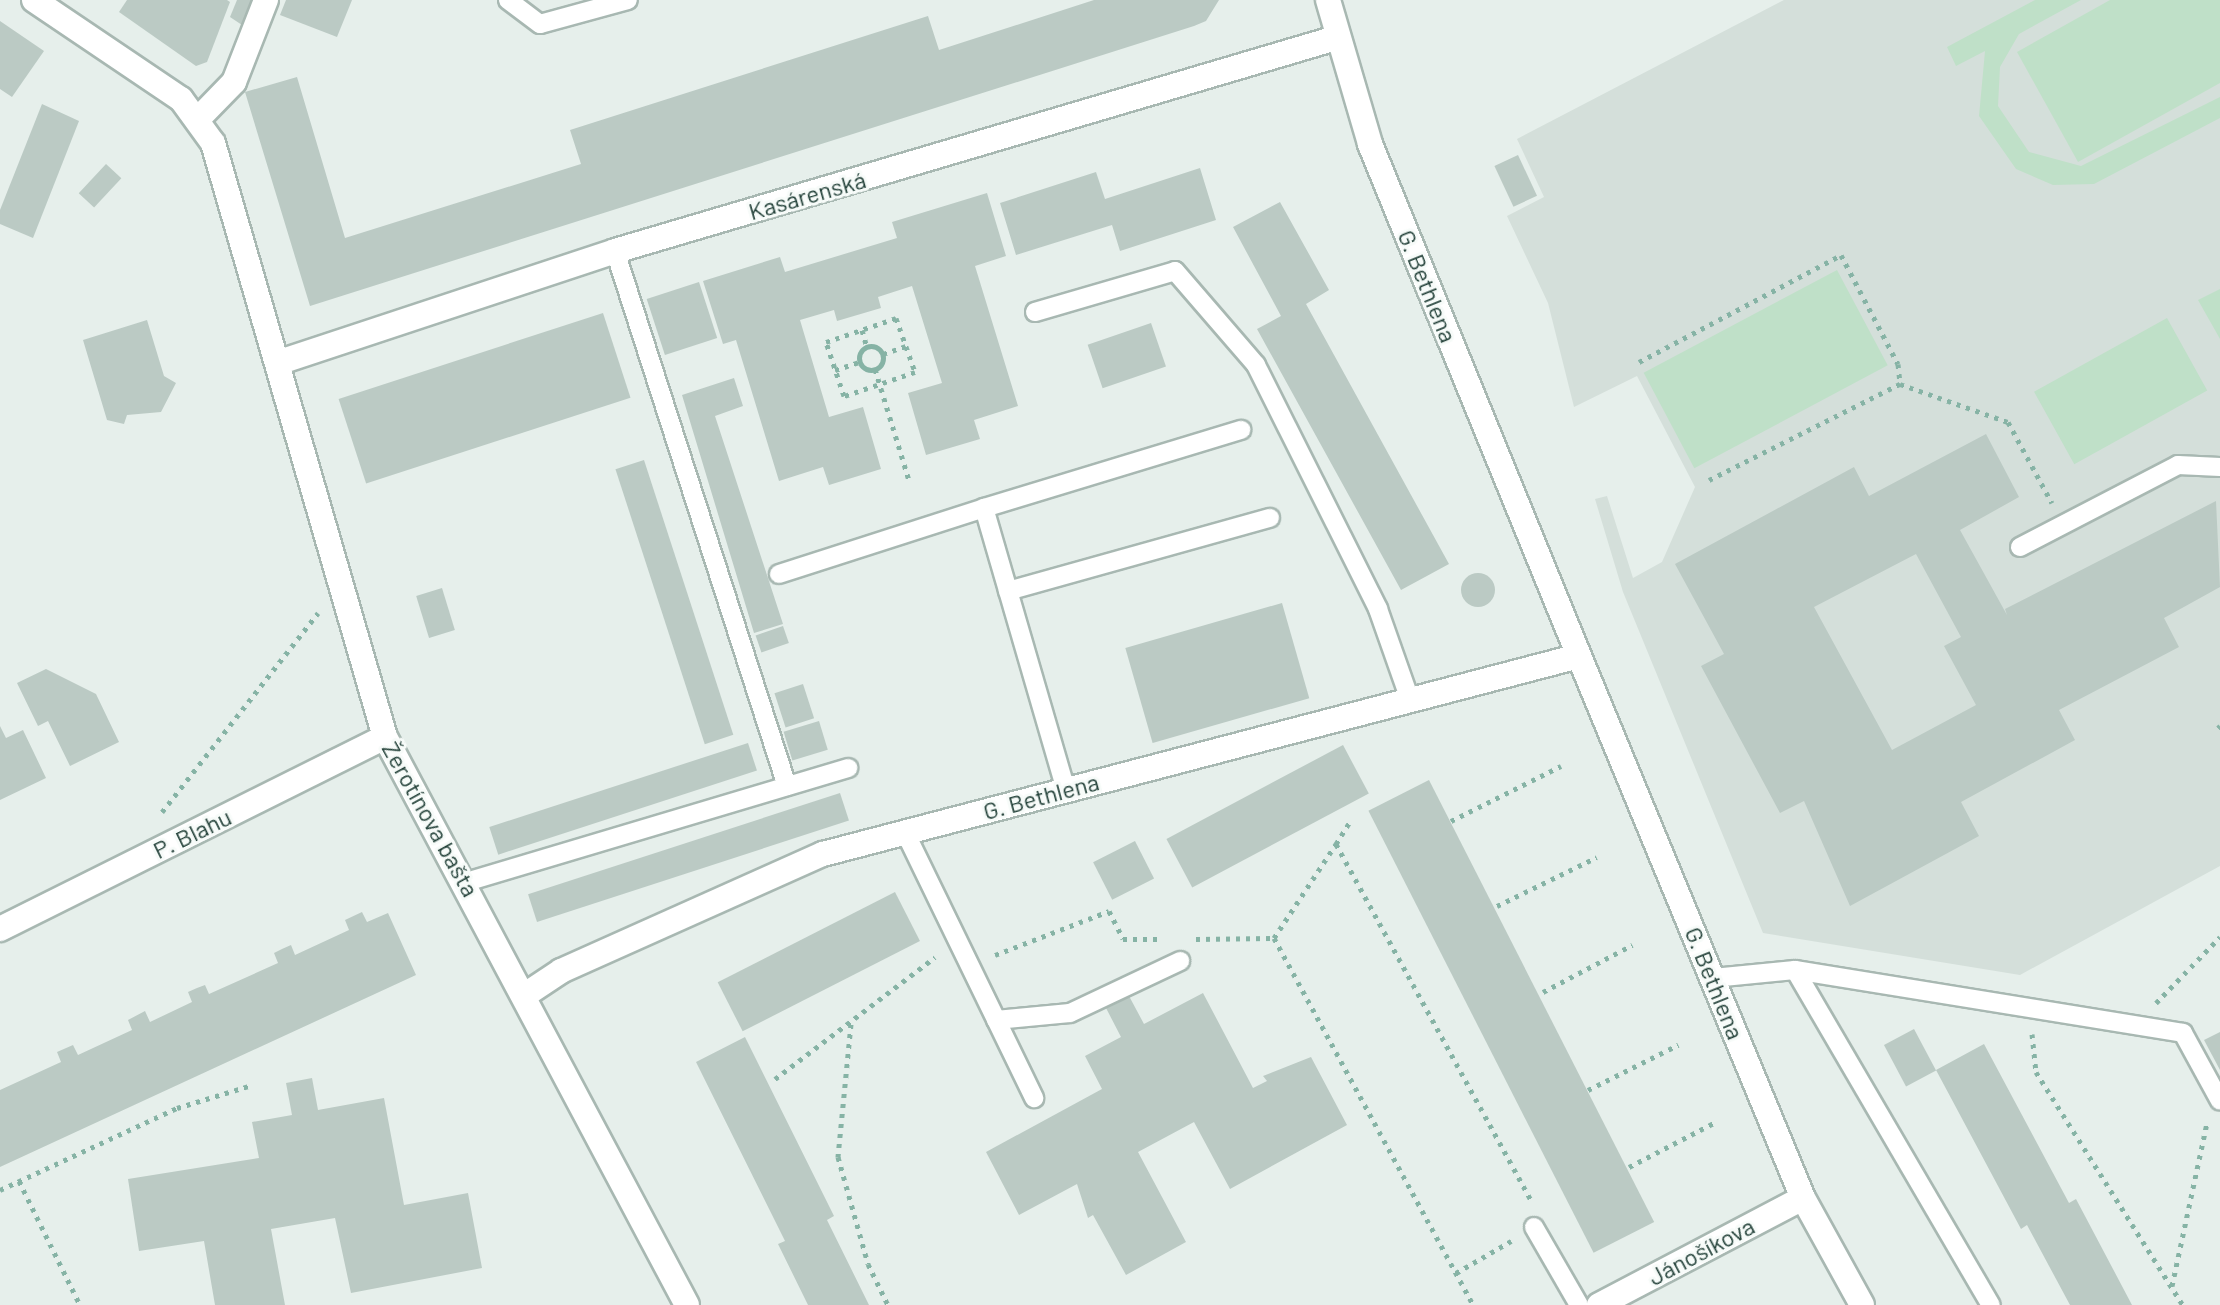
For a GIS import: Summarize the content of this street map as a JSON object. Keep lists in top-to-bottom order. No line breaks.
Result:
{"streets":{"street":["Kasárenská","G. Bethlena","Žerotínova bašta","P. Blahu","Jánošíkova"]},"crossings":[["Kasárenská","G. Bethlena"],["Kasárenská","Žerotínova bašta"],["G. Bethlena","Žerotínova bašta"],["G. Bethlena","Jánošíkova"],["Žerotínova bašta","P. Blahu"]]}
